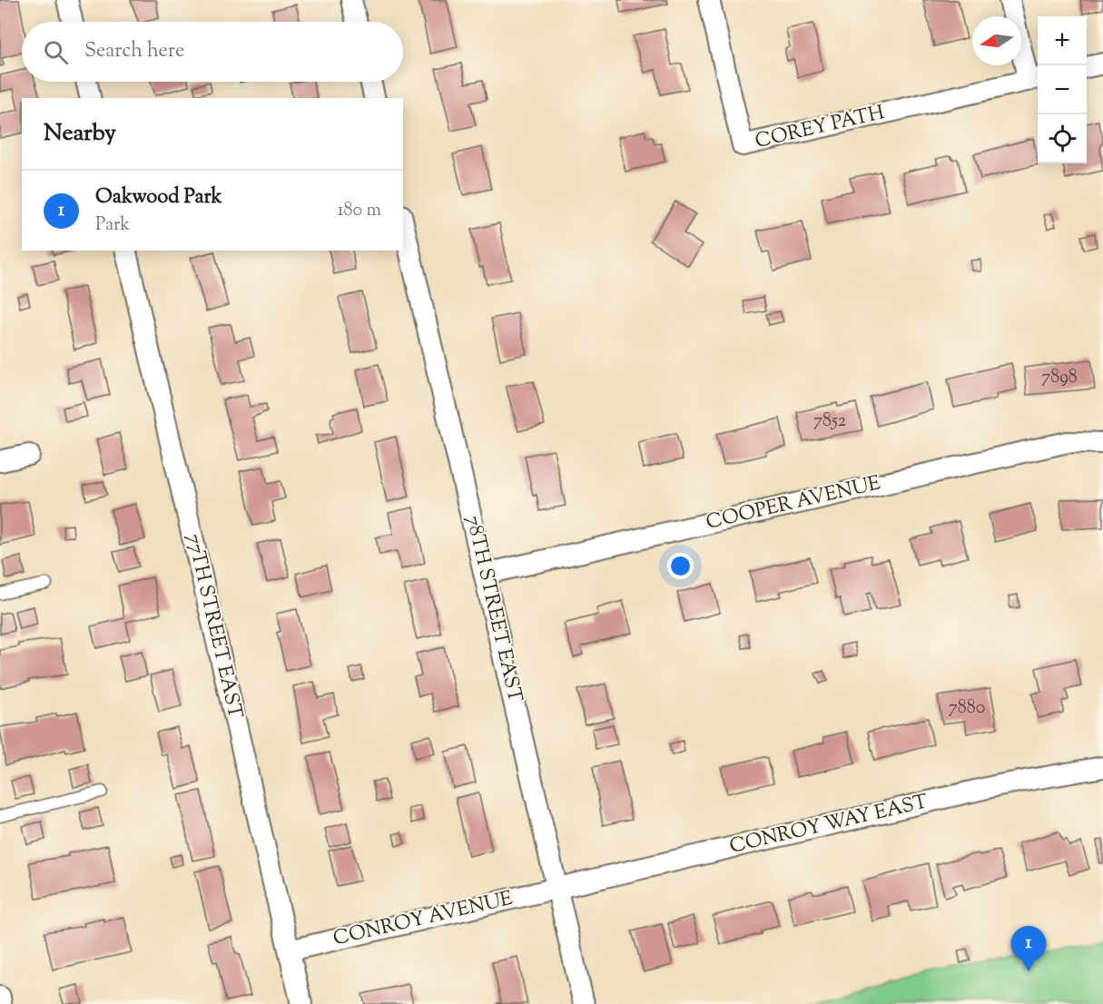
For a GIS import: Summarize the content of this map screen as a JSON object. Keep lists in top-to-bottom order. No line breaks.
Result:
{"streets":{"street":["COREY PATH","COOPER AVENUE","78TH STREET EAST","77TH STREET EAST","CONROY WAY EAST","CONROY AVENUE"]},"crossings":[["COOPER AVENUE","78TH STREET EAST"],["78TH STREET EAST","CONROY WAY EAST"],["78TH STREET EAST","CONROY AVENUE"],["77TH STREET EAST","CONROY AVENUE"],["CONROY WAY EAST","CONROY AVENUE"]],"house_numbers":["7898","7852","7880"],"north":"left","page":{"map_buttons":["+","−"],"search":"Search here","heading":"Nearby","list":[{"mark":"1","name":"Oakwood Park","note":"Park","value":"180 m"}],"pins":"1"}}
